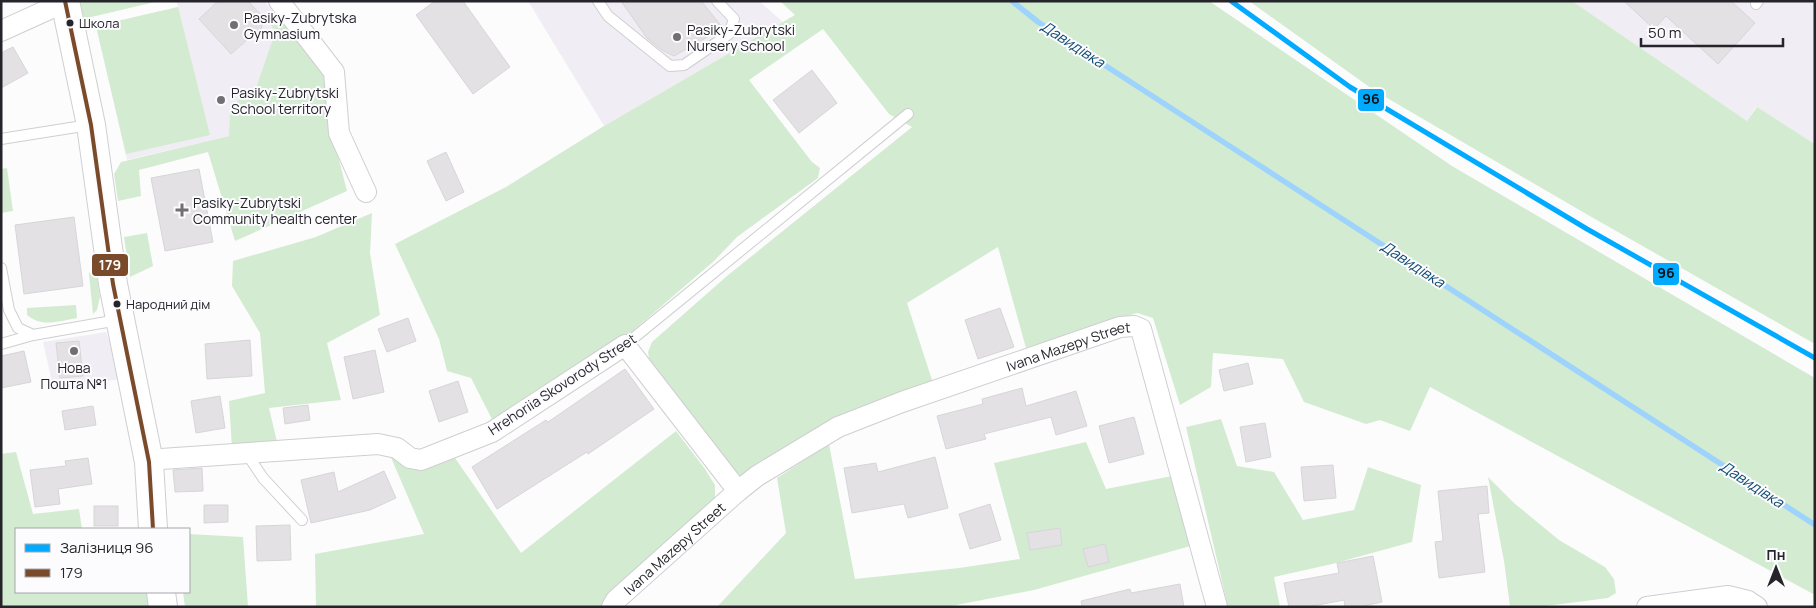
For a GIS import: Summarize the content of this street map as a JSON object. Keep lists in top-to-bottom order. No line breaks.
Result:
{"streets":{"street":["Ivana Mazepy Street","Hrehoriia Skovorody Street"]},"water":["Давидівка"],"places":{"other":["Школа","Pasiky-Zubrytska Gymnasium","Pasiky-Zubrytski Nursery School","Pasiky-Zubrytski School territory","Народний дім","Нова Пошта №1"],"health":["Pasiky-Zubrytski Community health center"]},"lines":["rail line 96","transit line 179"],"legend":["Залізниця 96","179"],"scale_bar":"50 m","north":"top"}
